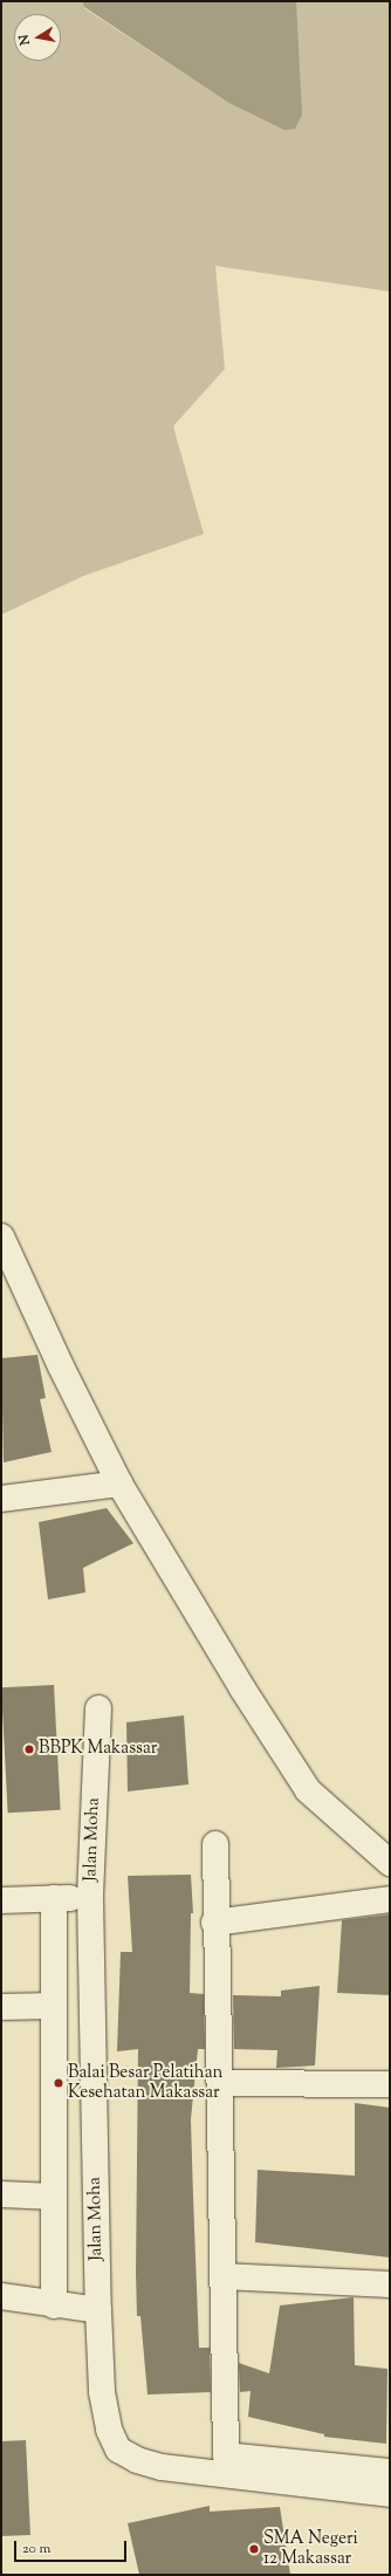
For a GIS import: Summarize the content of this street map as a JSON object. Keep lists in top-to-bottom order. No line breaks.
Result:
{"streets":{"street":["Jalan Moha"]},"places":["BBPK Makassar","Balai Besar Pelatihan Kesehatan Makassar","SMA Negeri 12 Makassar"],"scale_bar":"20 m","north":"left"}
